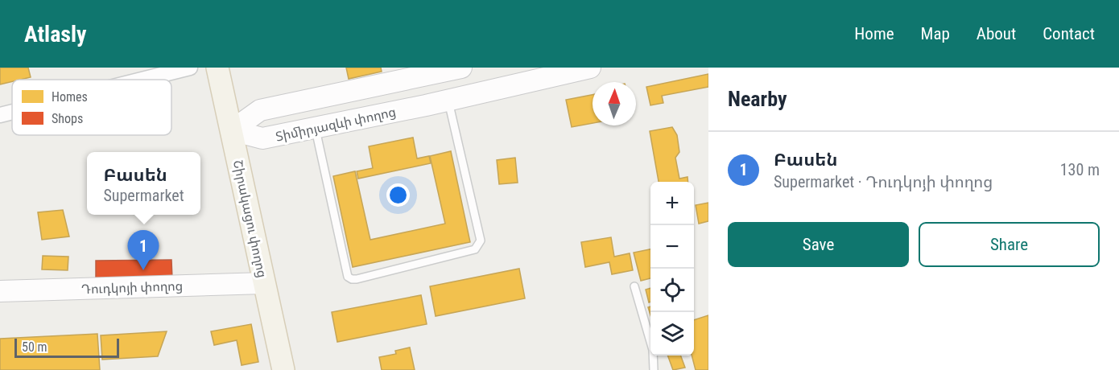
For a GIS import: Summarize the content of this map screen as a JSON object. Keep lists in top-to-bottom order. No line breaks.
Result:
{"streets":{"main road":["Շիրակացու փողոց"],"street":["Տիմիրյազևի փողոց","Դուդկոյի փողոց"]},"crossings":[["Տիմիրյազևի փողոց","Շիրակացու փողոց"],["Շիրակացու փողոց","Դուդկոյի փողոց"]],"legend":["Homes","Shops"],"scale_bar":"50 m","north":"top","page":{"header":"Atlasly","nav":["Home","Map","About","Contact"],"heading":"Nearby","list":[{"mark":"1","name":"Բասեն","note":"Supermarket · Դուդկոյի փողոց","value":"130 m"}],"popup":["Բասեն","Supermarket"],"map_buttons":["+","−"],"buttons":["Save","Share"],"pins":"1","scale":"50 m"}}
